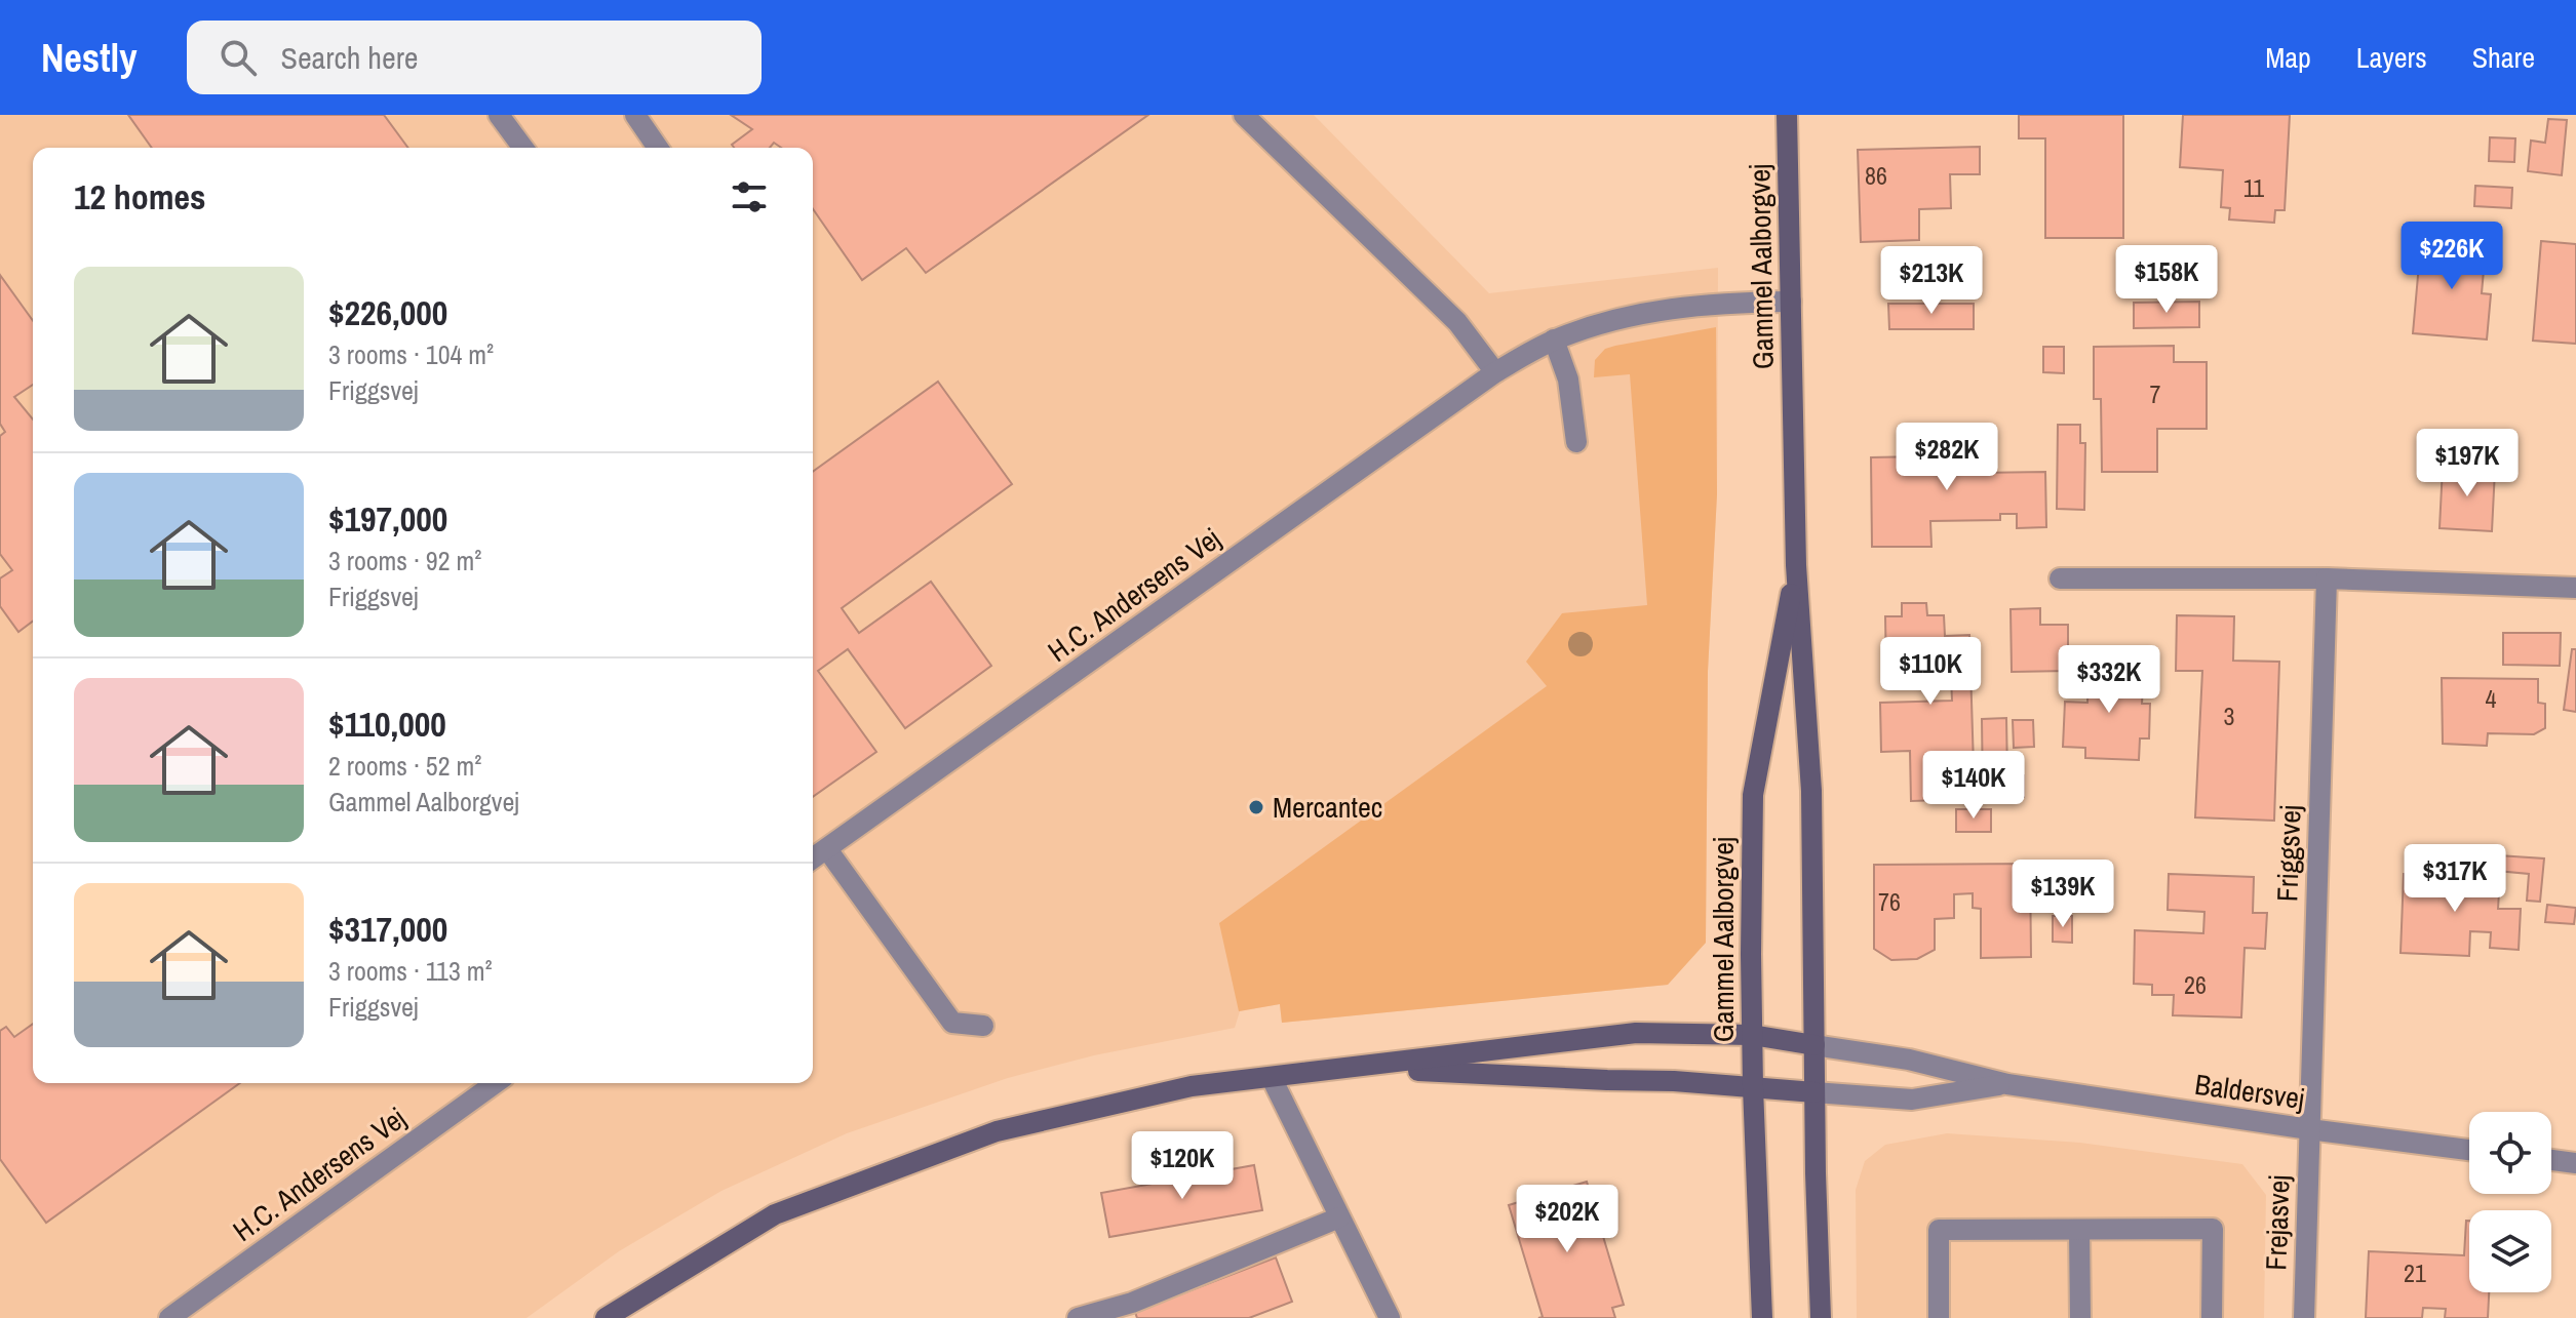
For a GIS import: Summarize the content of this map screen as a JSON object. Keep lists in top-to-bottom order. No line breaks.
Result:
{"streets":{"street":["Gammel Aalborgvej","H.C. Andersens Vej","Friggsvej","Baldersvej","Frejasvej"]},"crossings":[["Gammel Aalborgvej","H.C. Andersens Vej"],["Gammel Aalborgvej","Baldersvej"],["Friggsvej","Baldersvej"],["Friggsvej","Frejasvej"],["Baldersvej","Frejasvej"]],"places":["Mercantec"],"house_numbers":["86","11","7","4","3","76","26","21"],"page":{"header":"Nestly","search":"Search here","nav":["Map","Layers","Share"],"heading":"12 homes","price":["$226K","$158K","$213K","$282K","$197K","$110K","$332K","$140K","$317K","$139K","$120K","$202K"],"list":[{"name":"$226,000","note":"3 rooms · 104 m² · Friggsvej"},{"name":"$197,000","note":"3 rooms · 92 m² · Friggsvej"},{"name":"$110,000","note":"2 rooms · 52 m² · Gammel Aalborgvej"},{"name":"$317,000","note":"3 rooms · 113 m² · Friggsvej"}]}}
